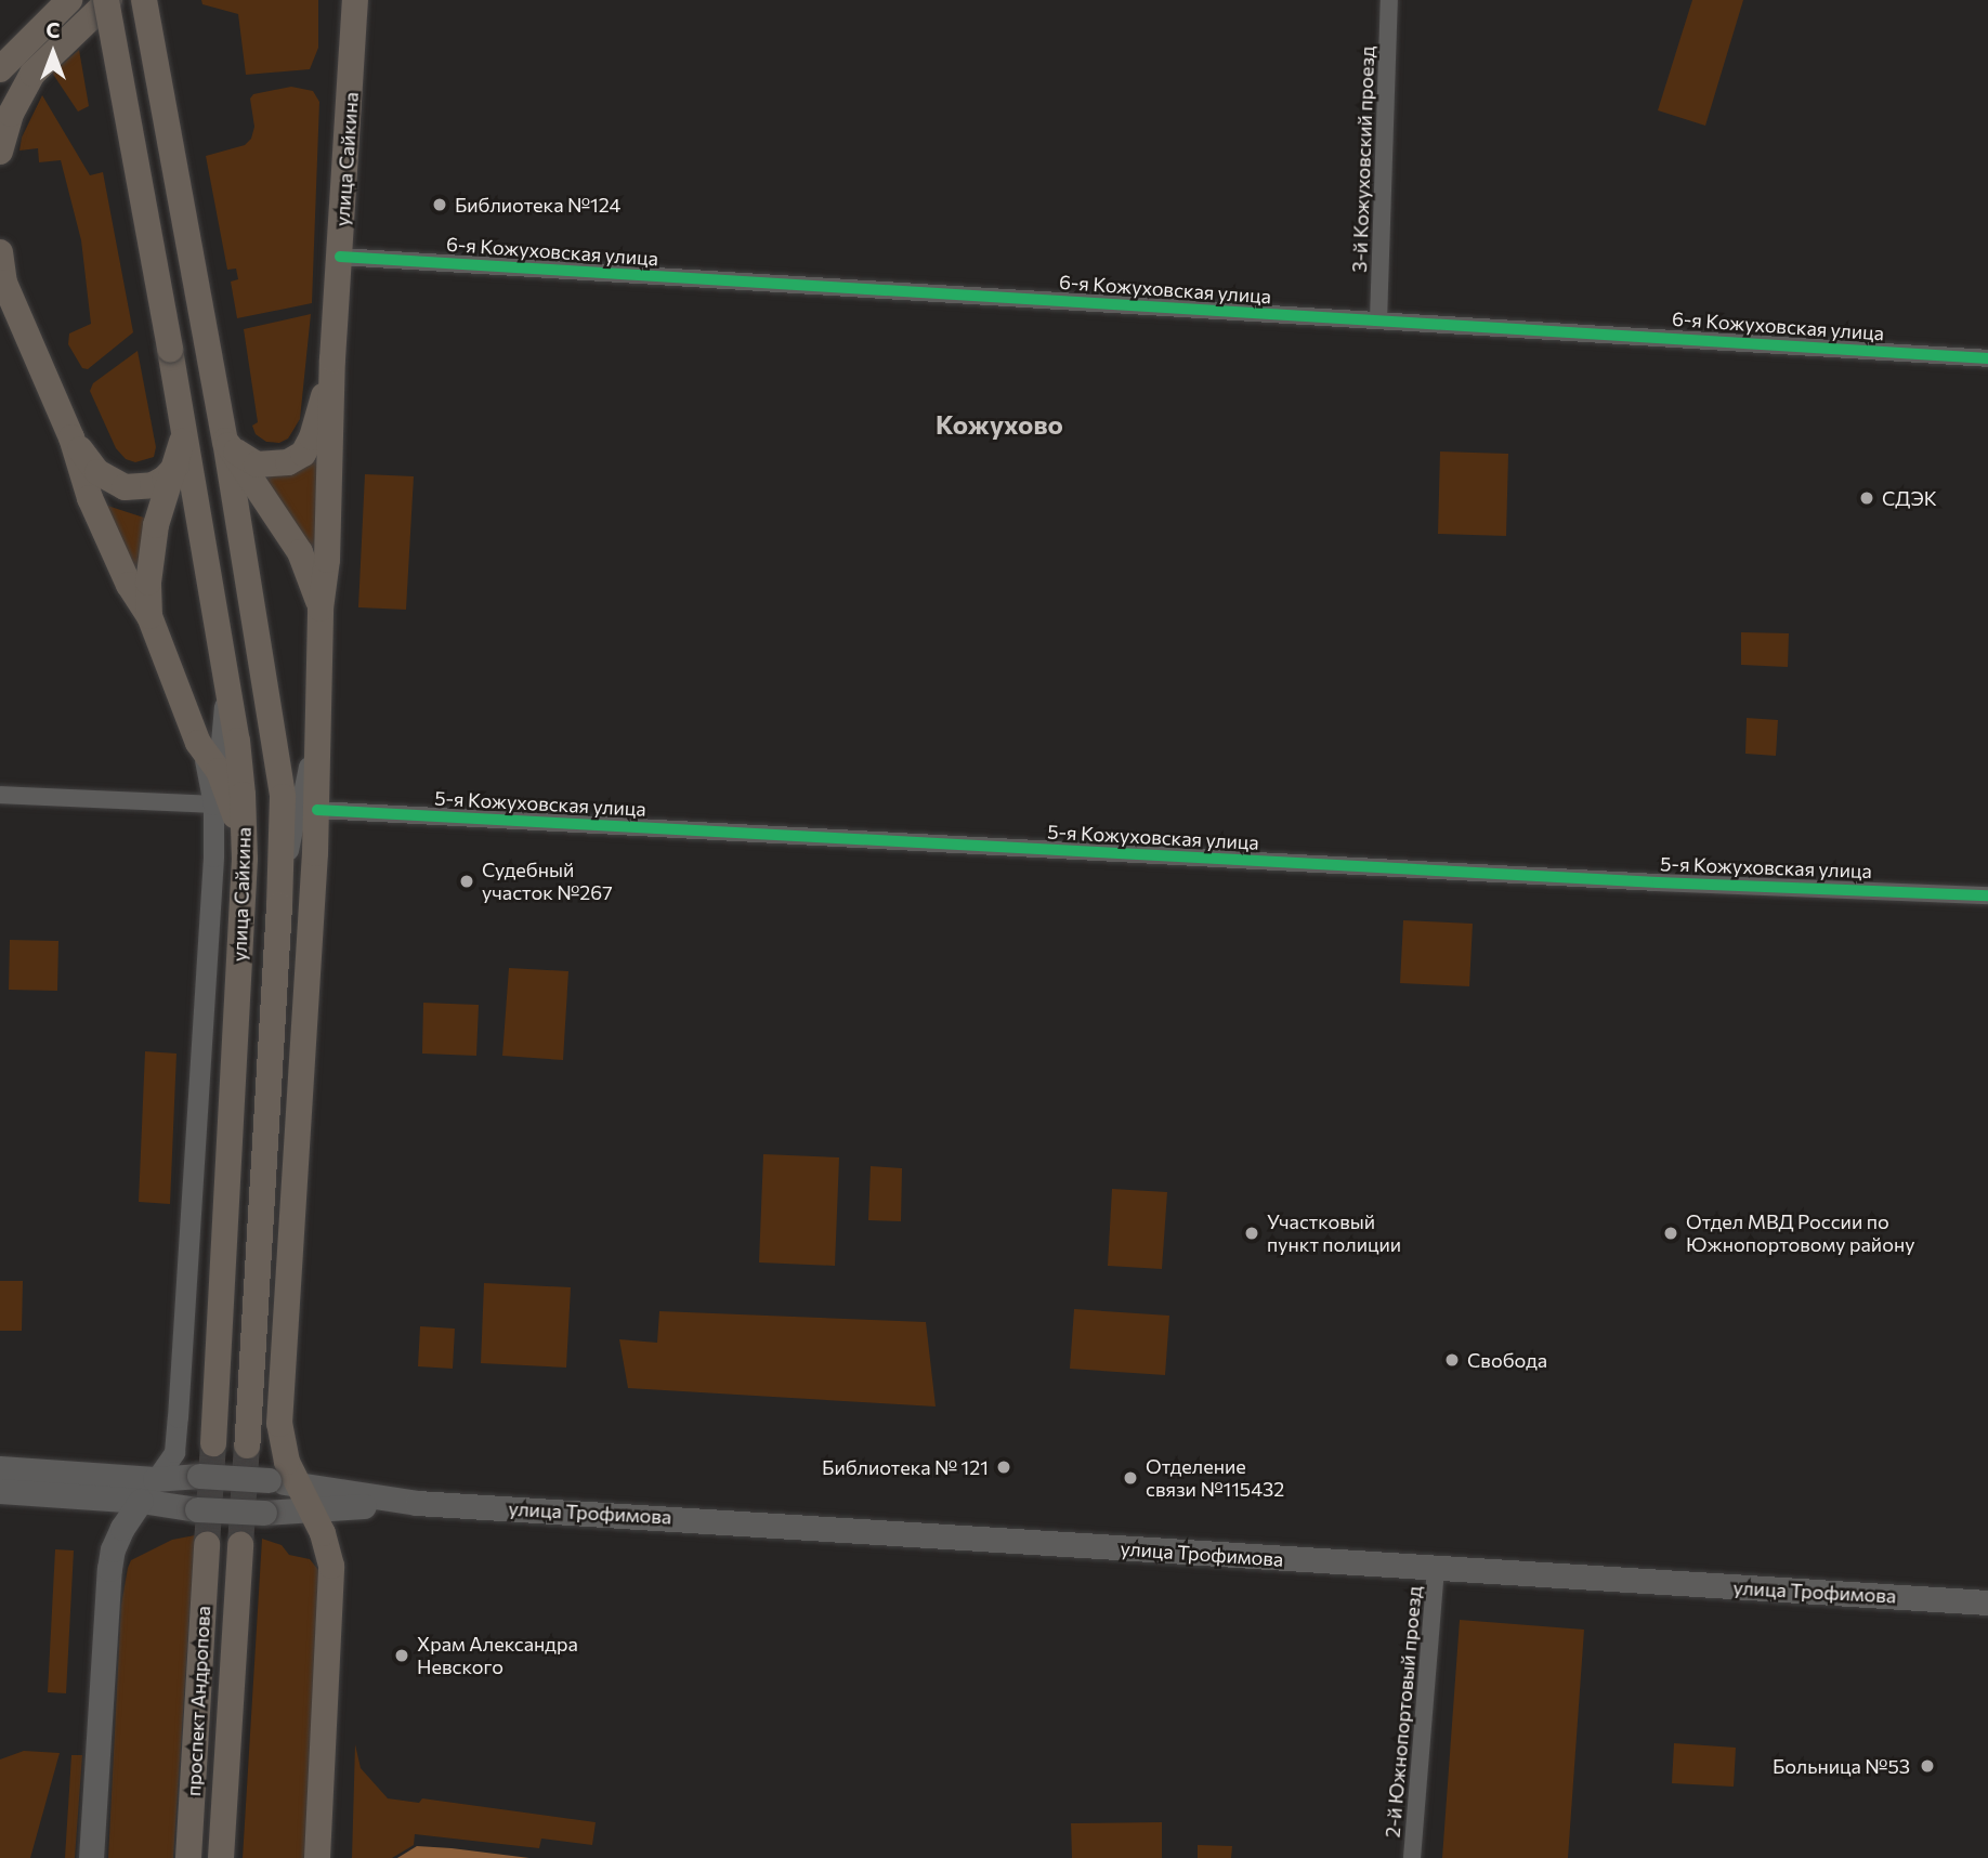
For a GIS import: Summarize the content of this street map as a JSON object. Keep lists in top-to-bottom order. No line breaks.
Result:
{"streets":{"main road":["улица Сайкина","улица Трофимова","проспект Андропова"],"street":["3-й Кожуховский проезд","6-я Кожуховская улица","5-я Кожуховская улица","2-й Южнопортовый проезд"]},"crossings":[["улица Сайкина","6-я Кожуховская улица"],["3-й Кожуховский проезд","6-я Кожуховская улица"],["улица Трофимова","2-й Южнопортовый проезд"]],"districts":["Кожухово"],"places":["Библиотека №124","СДЭК","Судебный участок №267","Участковый пункт полиции","Отдел МВД России по Южнопортовому району","Свобода","Библиотека № 121","Отделение связи №115432","Храм Александра Невского","Больница №53"],"north":"top"}
